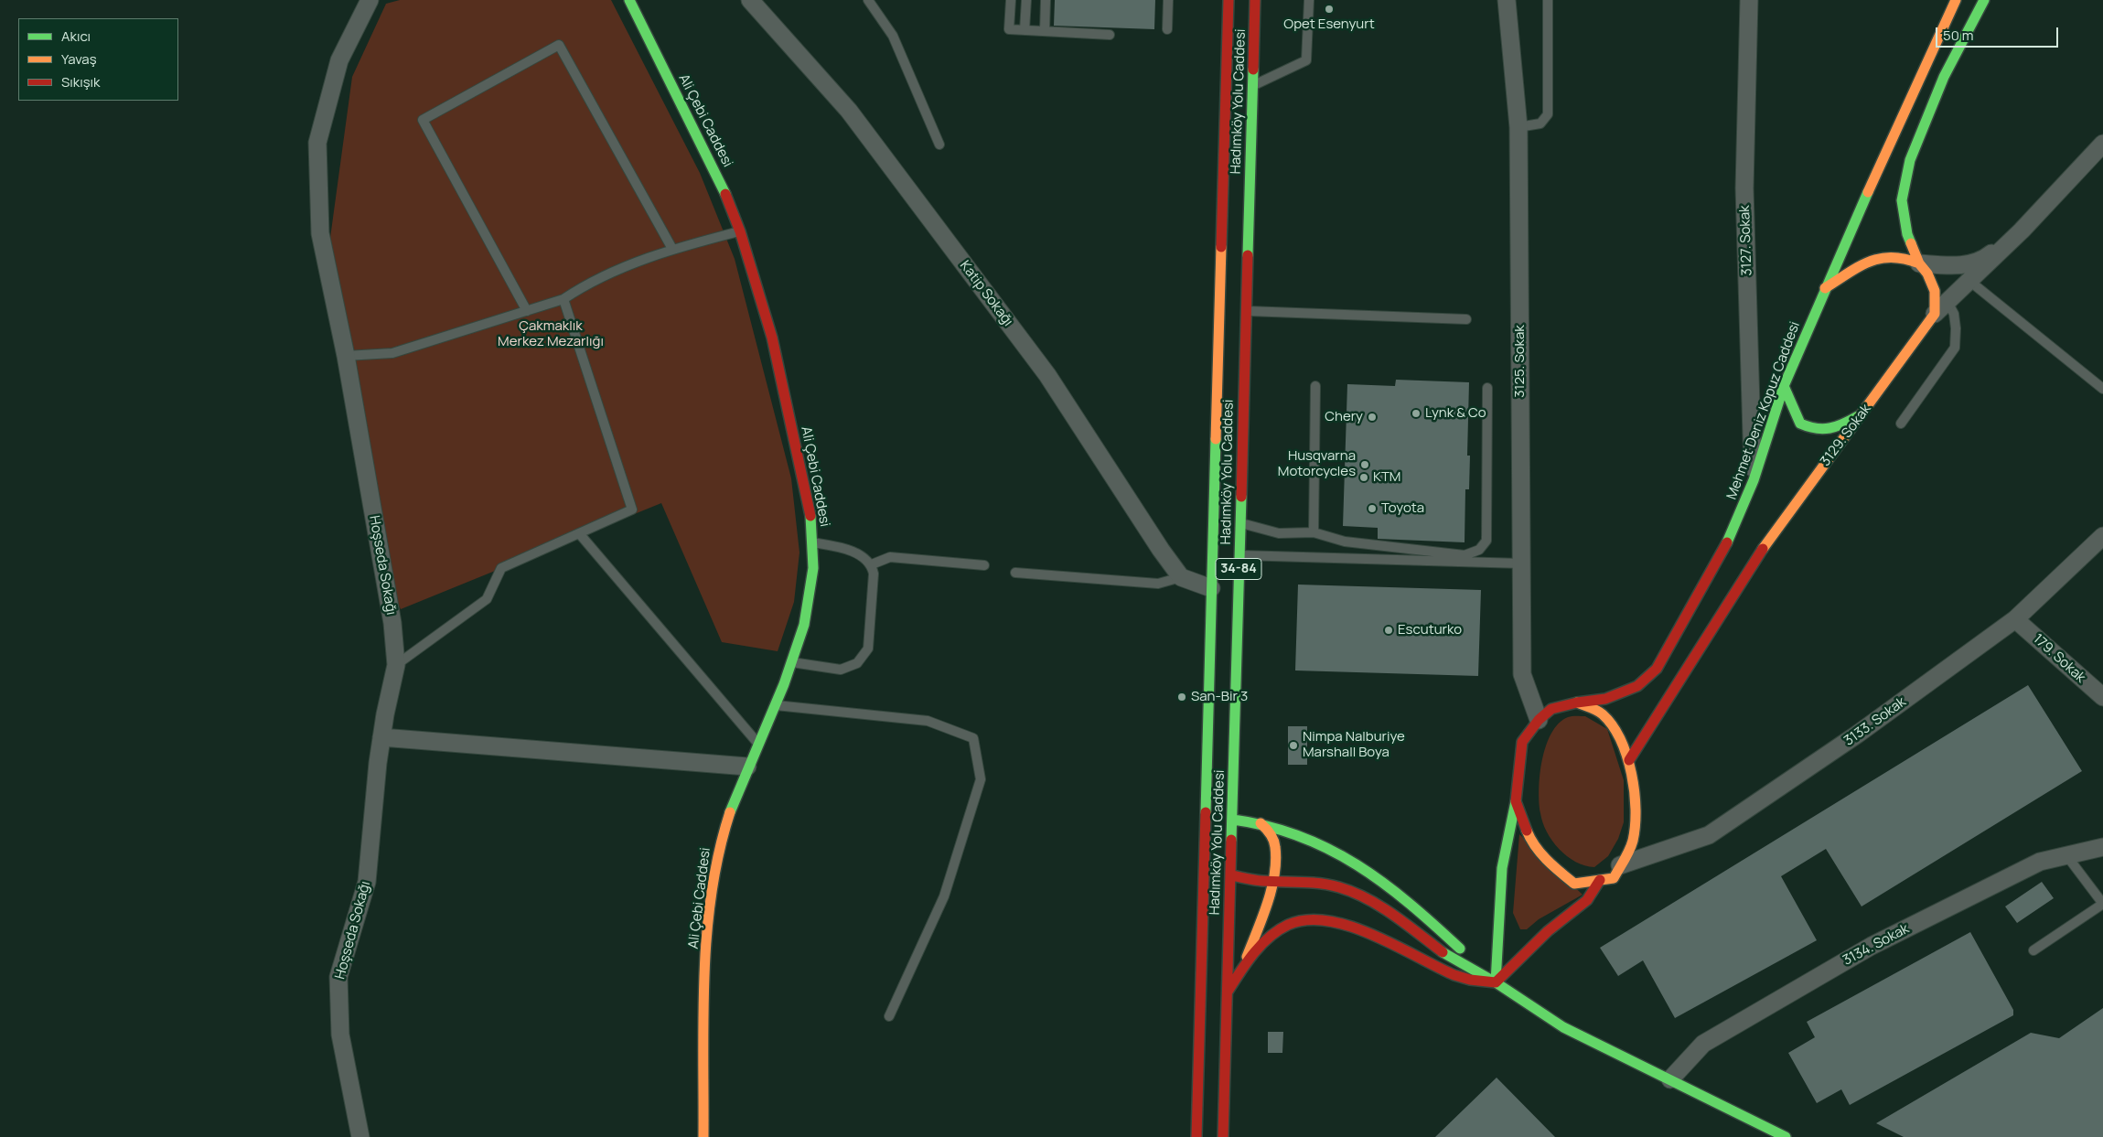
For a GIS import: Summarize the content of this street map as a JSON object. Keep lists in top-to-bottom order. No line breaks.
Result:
{"streets":{"street":["Hadımköy Yolu Caddesi","Ali Çebi Caddesi","3127. Sokak","Katip Sokağı","3125. Sokak","Mehmet Deniz Kopuz Caddesi","3129. Sokak","Hoşseda Sokağı","34-84","179. Sokak","3133. Sokak","3134. Sokak"]},"crossings":[["3127. Sokak","Mehmet Deniz Kopuz Caddesi"],["3125. Sokak","Mehmet Deniz Kopuz Caddesi"],["3125. Sokak","3129. Sokak"],["3125. Sokak","3133. Sokak"],["Mehmet Deniz Kopuz Caddesi","3129. Sokak"],["Mehmet Deniz Kopuz Caddesi","3133. Sokak"],["3129. Sokak","3133. Sokak"],["179. Sokak","3133. Sokak"]],"parks":["Çakmaklık Merkez Mezarlığı"],"places":["Opet Esenyurt","Lynk & Co","Chery","Husqvarna Motorcycles","KTM","Toyota","Escuturko","San-Bir 3","Nimpa Nalburiye Marshall Boya"],"legend":["Akıcı","Yavaş","Sıkışık"],"scale_bar":"50 m"}
